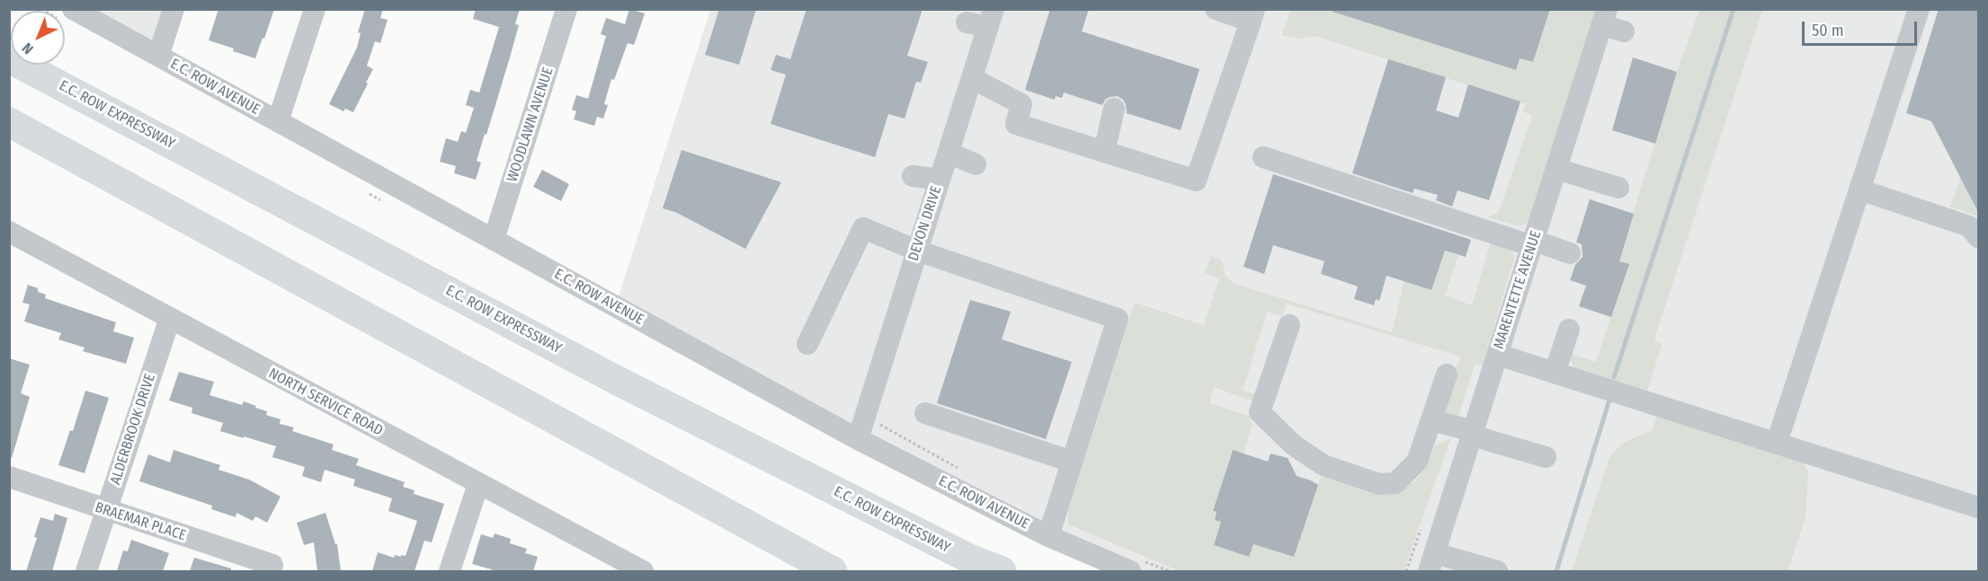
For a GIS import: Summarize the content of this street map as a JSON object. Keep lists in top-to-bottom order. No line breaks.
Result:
{"streets":{"highway":["E.C. ROW EXPRESSWAY"],"street":["E.C. ROW AVENUE","WOODLAWN AVENUE","DEVON DRIVE","MARENTETTE AVENUE","NORTH SERVICE ROAD","ALDERBROOK DRIVE","BRAEMAR PLACE"]},"crossings":[["E.C. ROW AVENUE","WOODLAWN AVENUE"],["E.C. ROW AVENUE","DEVON DRIVE"],["NORTH SERVICE ROAD","ALDERBROOK DRIVE"],["ALDERBROOK DRIVE","BRAEMAR PLACE"]],"scale_bar":"50 m","north":"bottom left"}
